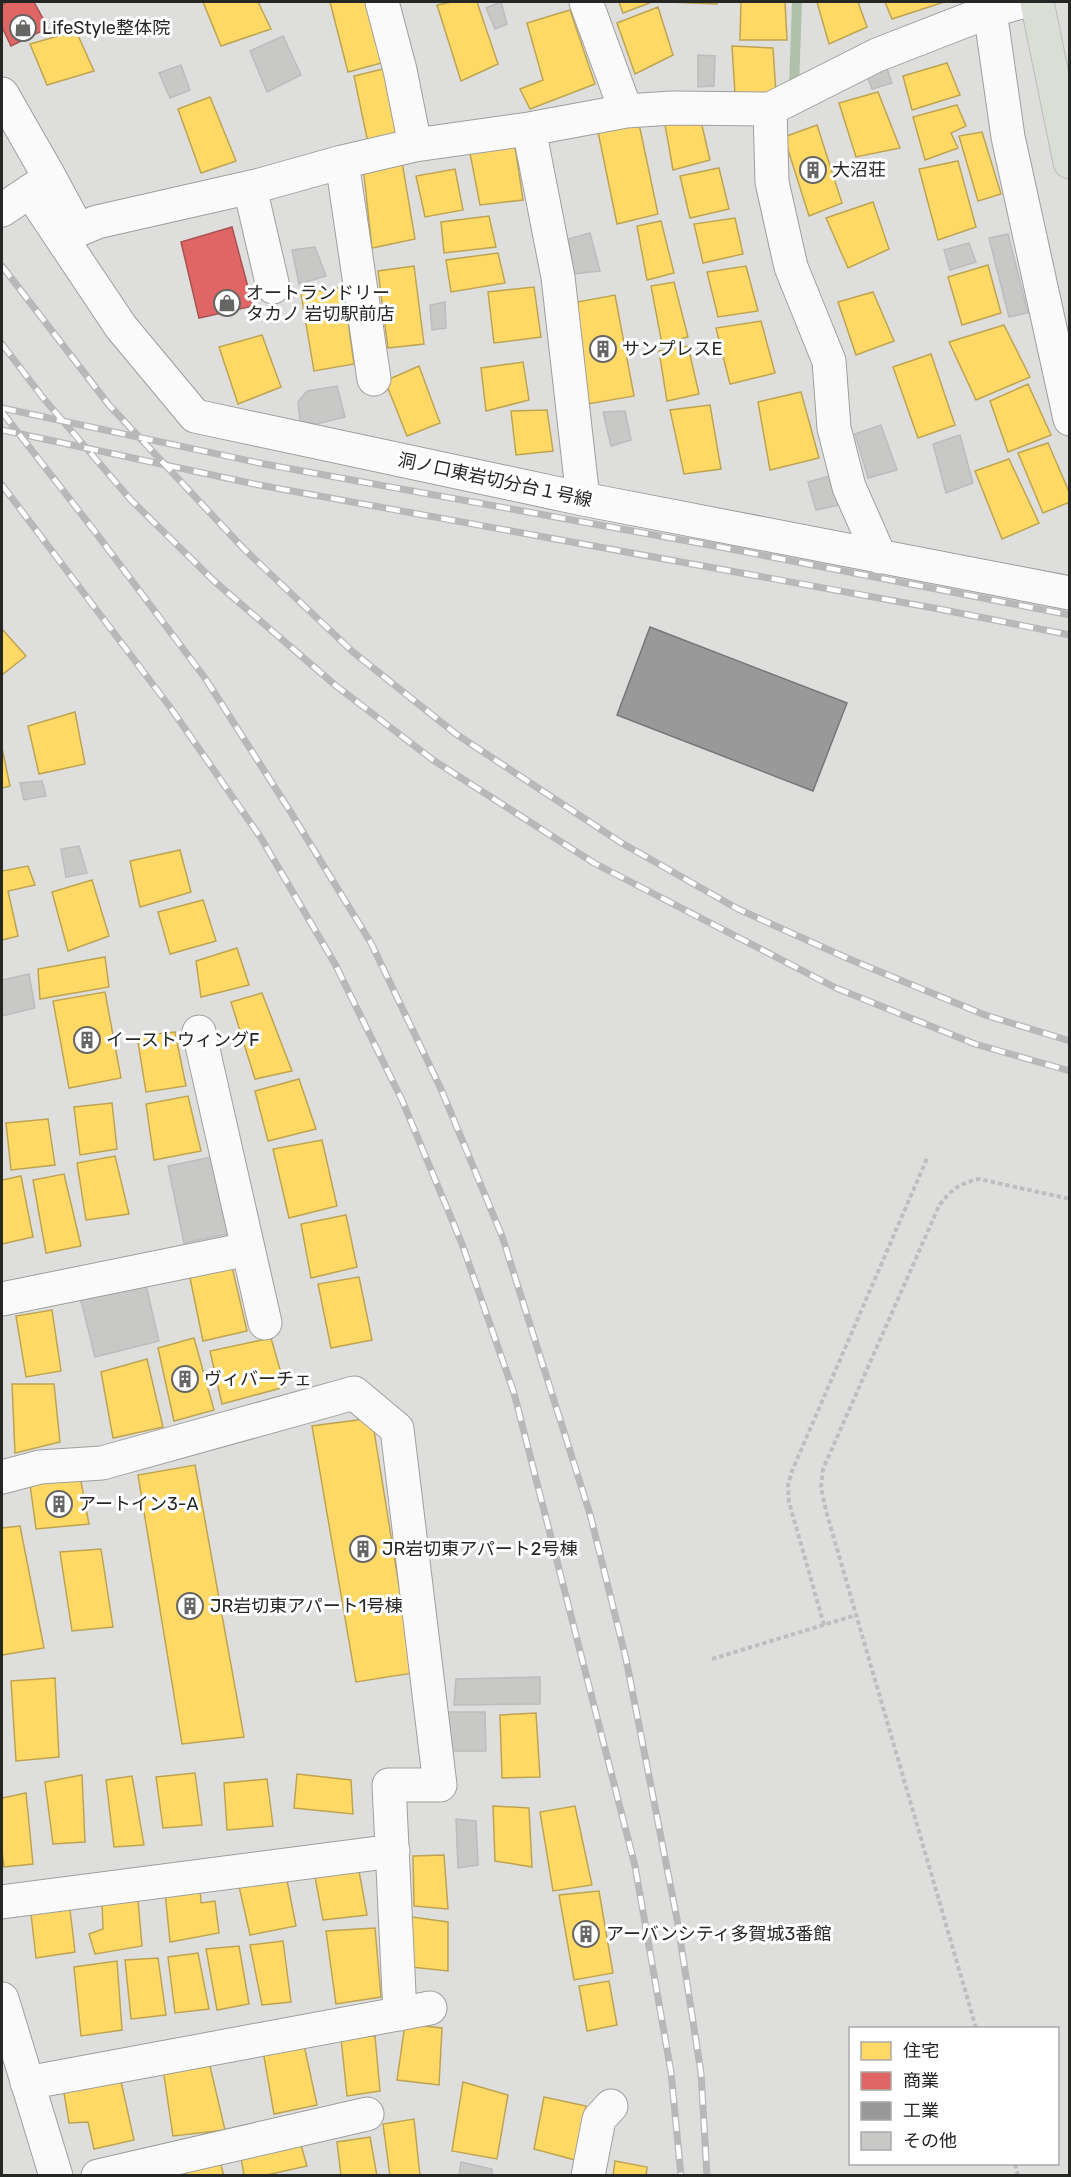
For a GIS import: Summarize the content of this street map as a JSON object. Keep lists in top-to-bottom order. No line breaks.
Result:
{"streets":{"street":["洞ノ口東岩切分台１号線"]},"places":{"shop":["LifeStyle整体院","オートランドリー タカノ 岩切駅前店"],"building":["大沼荘","サンプレスE","イーストウィングF","ヴィバーチェ","アートイン3-A","JR岩切東アパート2号棟","JR岩切東アパート1号棟","アーバンシティ多賀城3番館"]},"legend":["住宅","商業","工業","その他"]}
